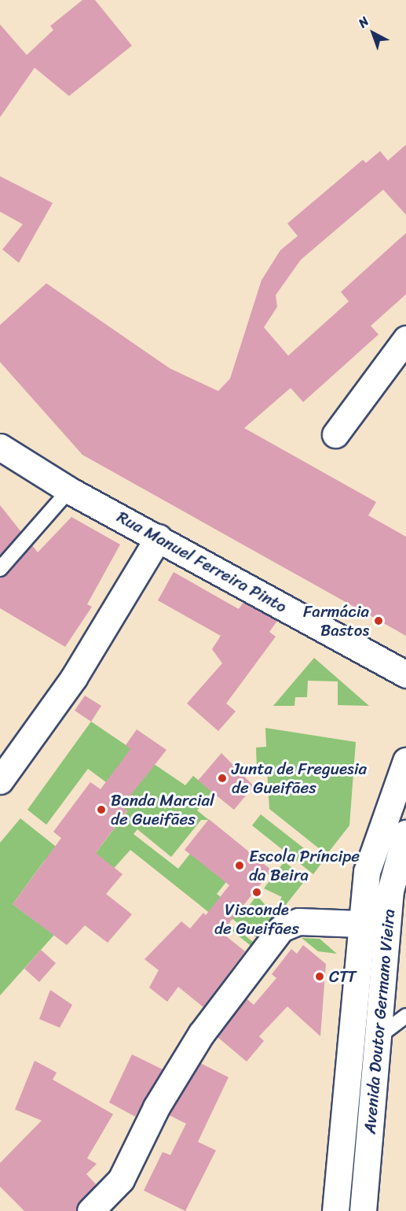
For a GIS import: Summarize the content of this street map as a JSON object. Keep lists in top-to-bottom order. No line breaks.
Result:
{"streets":{"street":["Rua Manuel Ferreira Pinto","Avenida Doutor Germano Vieira"]},"places":["Farmácia Bastos","Junta de Freguesia de Gueifães","Banda Marcial de Gueifães","Escola Príncipe da Beira","Visconde de Gueifães","CTT"],"north":"top left"}
